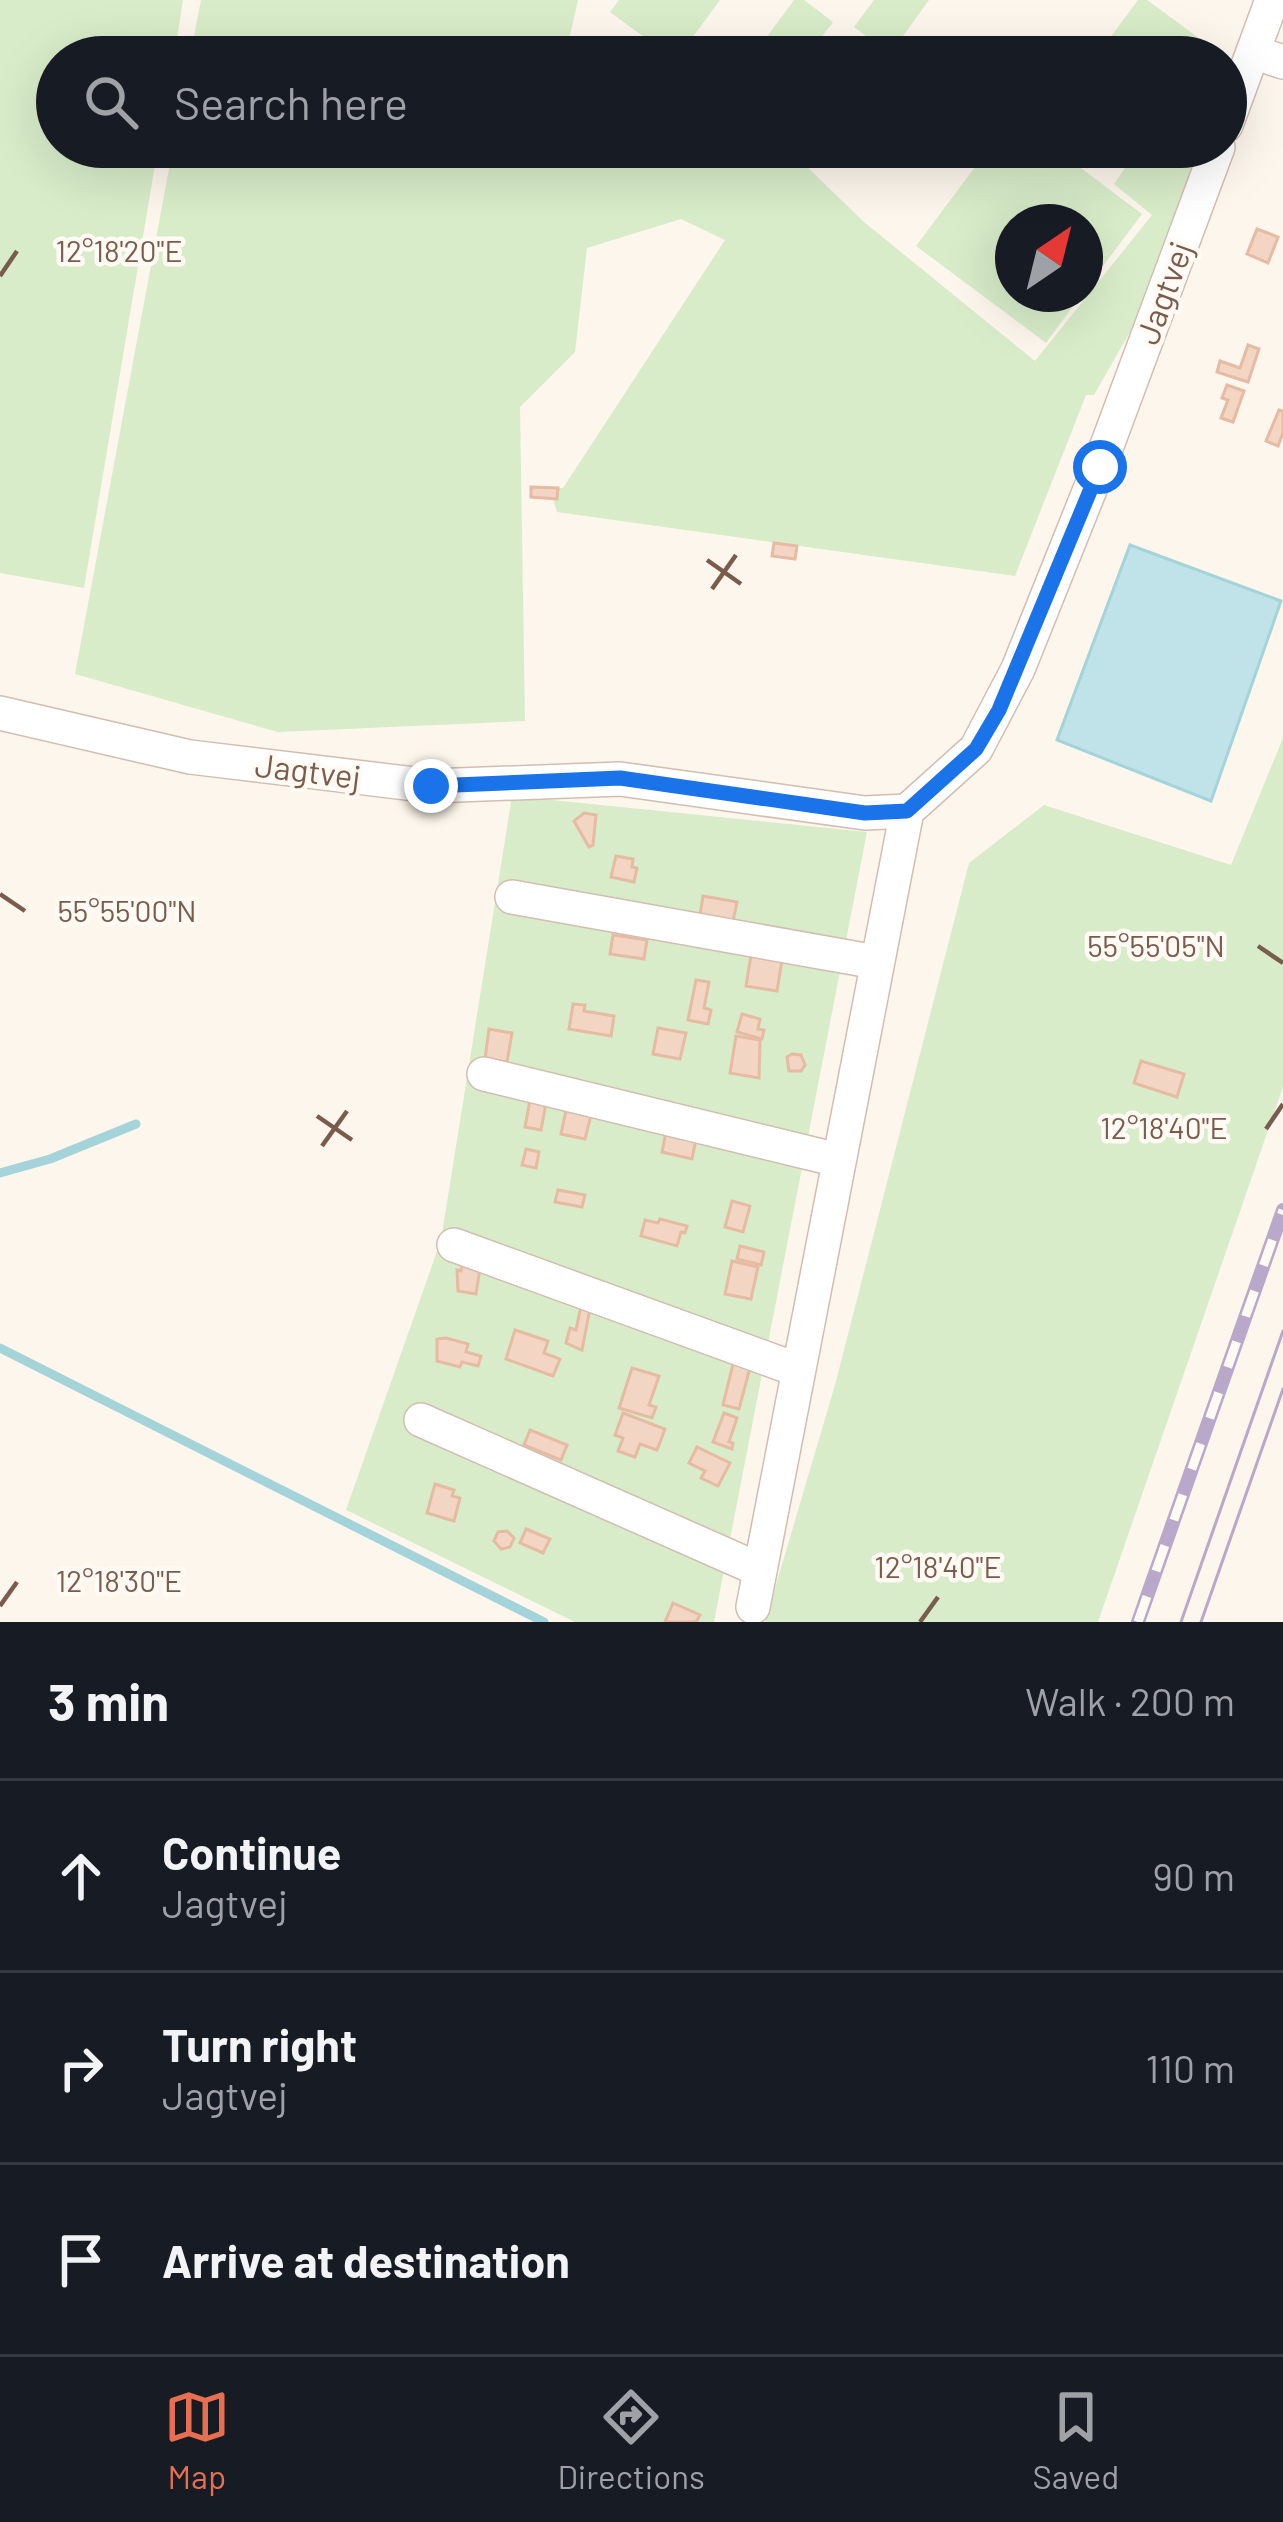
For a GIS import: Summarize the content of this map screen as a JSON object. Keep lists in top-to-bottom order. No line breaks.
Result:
{"streets":{"street":["Jagtvej"]},"north":"top right","page":{"search":"Search here","heading":["3 min","Walk · 200 m"],"list":[["Continue","Jagtvej","90 m"],["Turn right","Jagtvej","110 m"],"Arrive at destination"],"nav":["Map","Directions","Saved"]},"coordinates":["12°18'20\"E","55°55'00\"N","55°55'05\"N","12°18'40\"E","12°18'30\"E"]}
